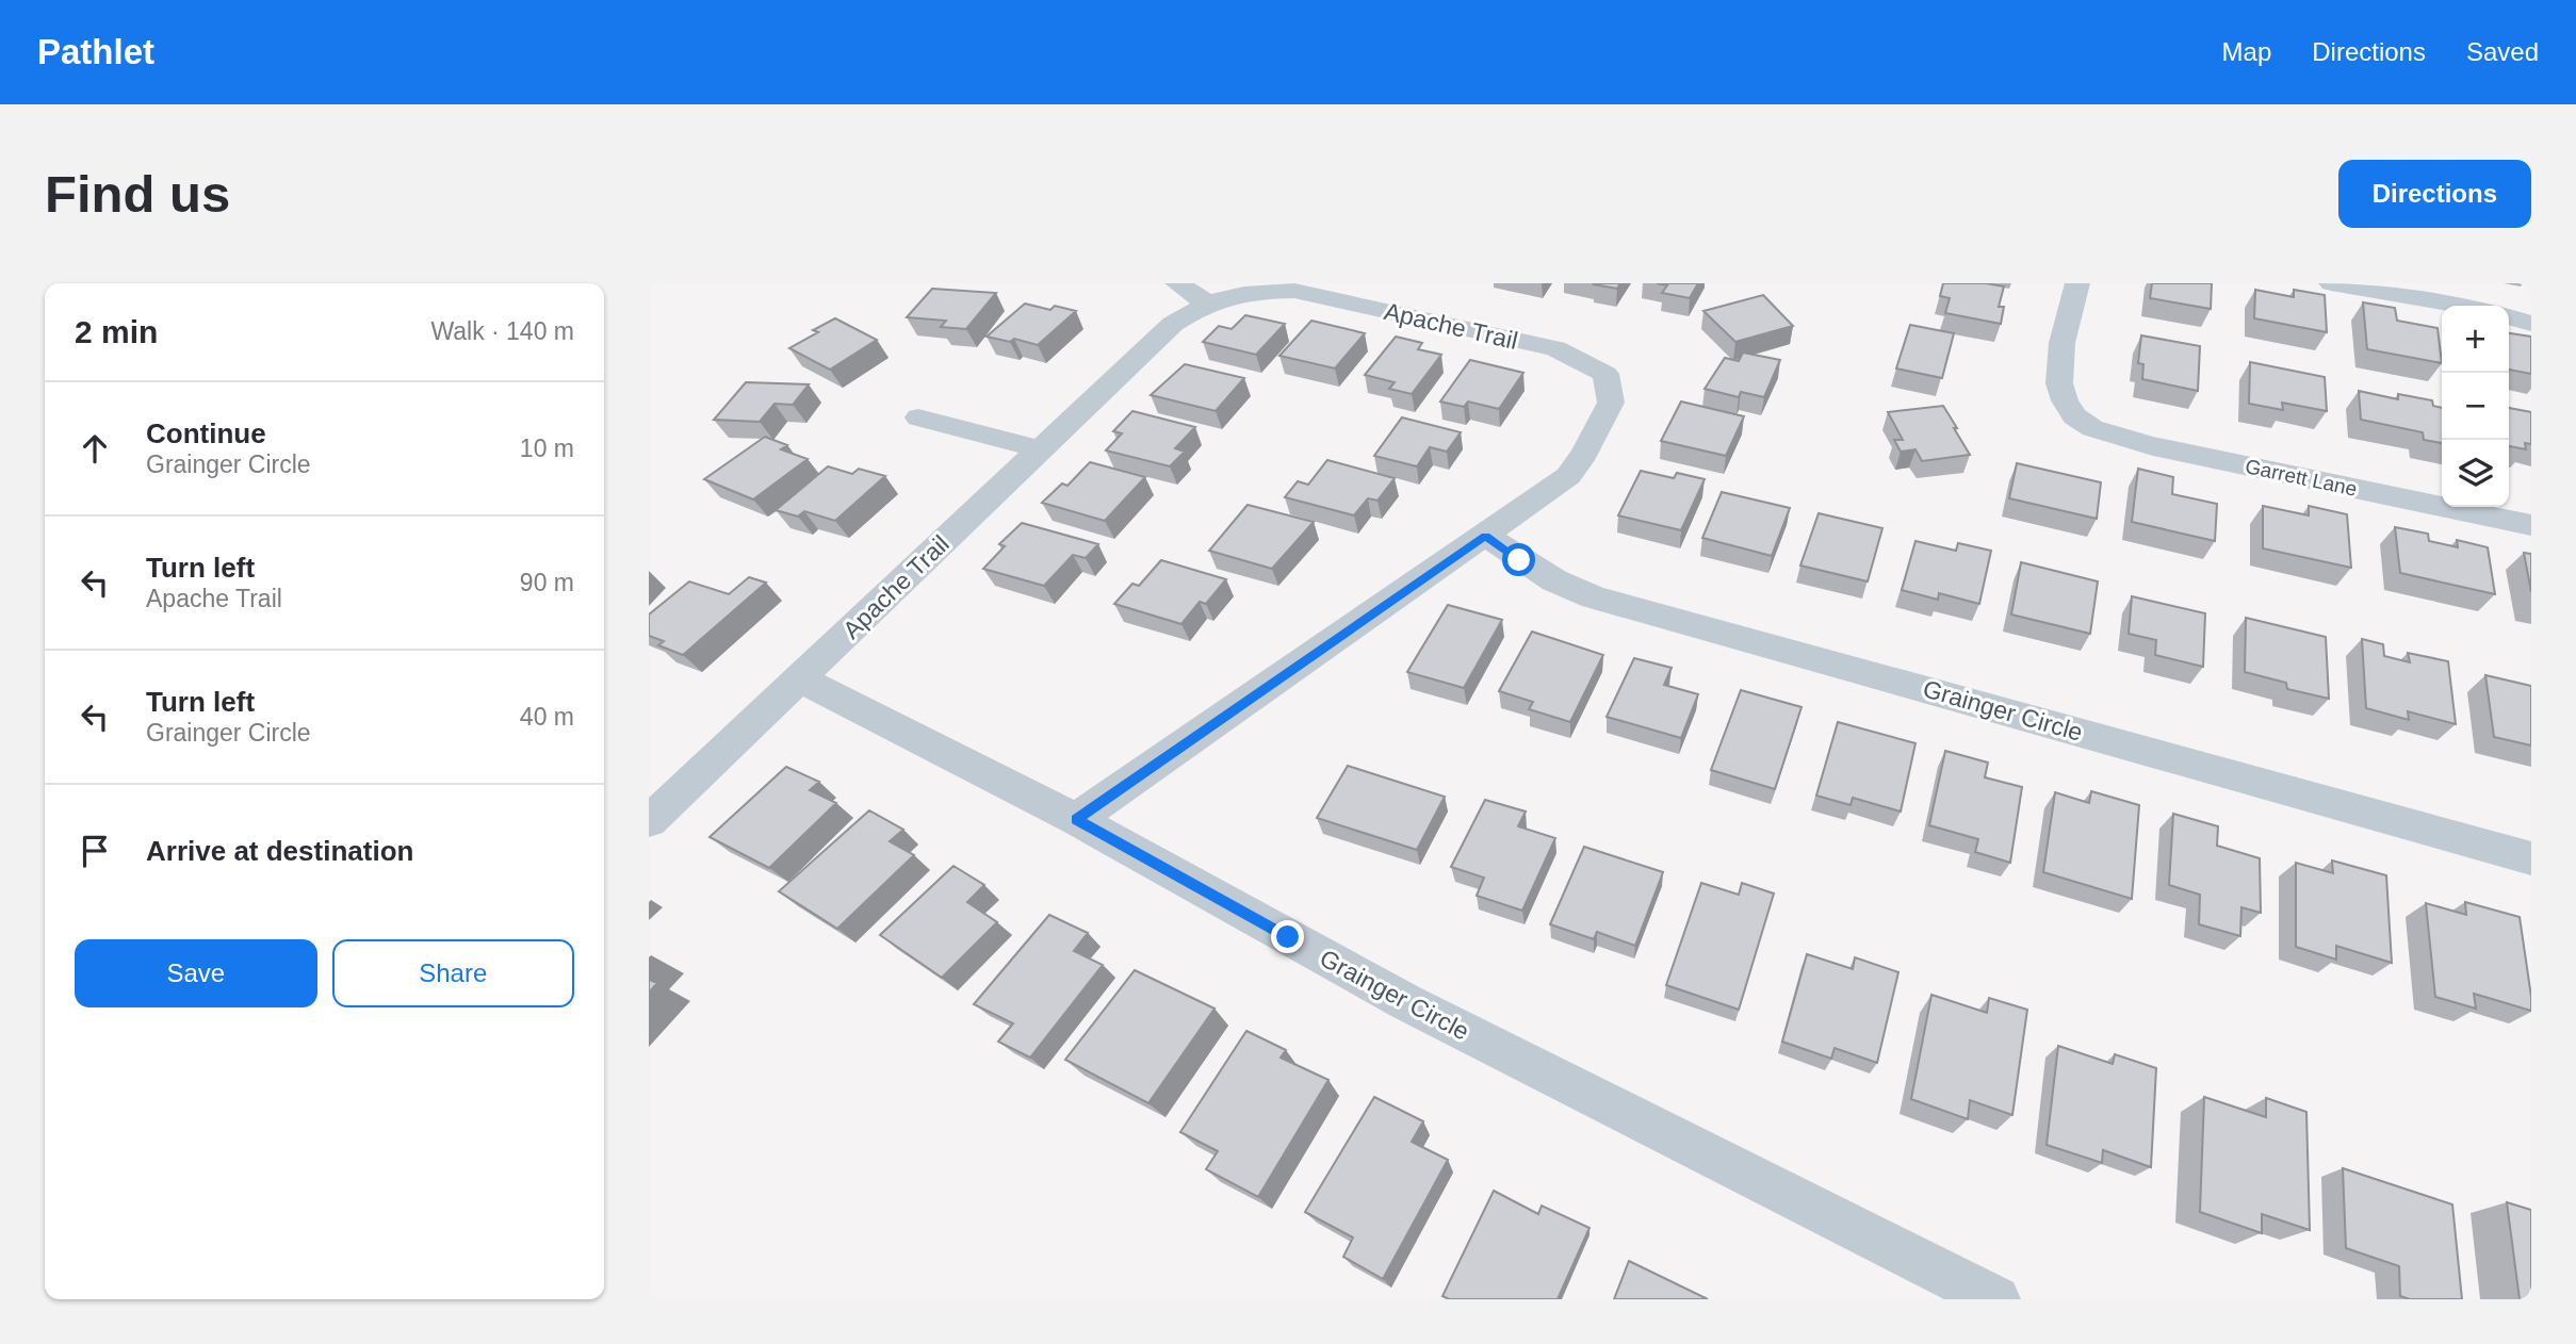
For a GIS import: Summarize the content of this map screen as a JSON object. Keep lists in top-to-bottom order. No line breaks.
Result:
{"streets":{"street":["Apache Trail","Garrett Lane","Grainger Circle"]},"crossings":[["Apache Trail","Grainger Circle"]],"page":{"header":"Pathlet","nav":["Map","Directions","Saved"],"buttons":["Directions",["Save","Share"]],"title":"Find us","heading":["2 min","Walk · 140 m"],"map_buttons":["+","−"],"list":[["Continue","Grainger Circle","10 m"],["Turn left","Apache Trail","90 m"],["Turn left","Grainger Circle","40 m"],"Arrive at destination"]}}
